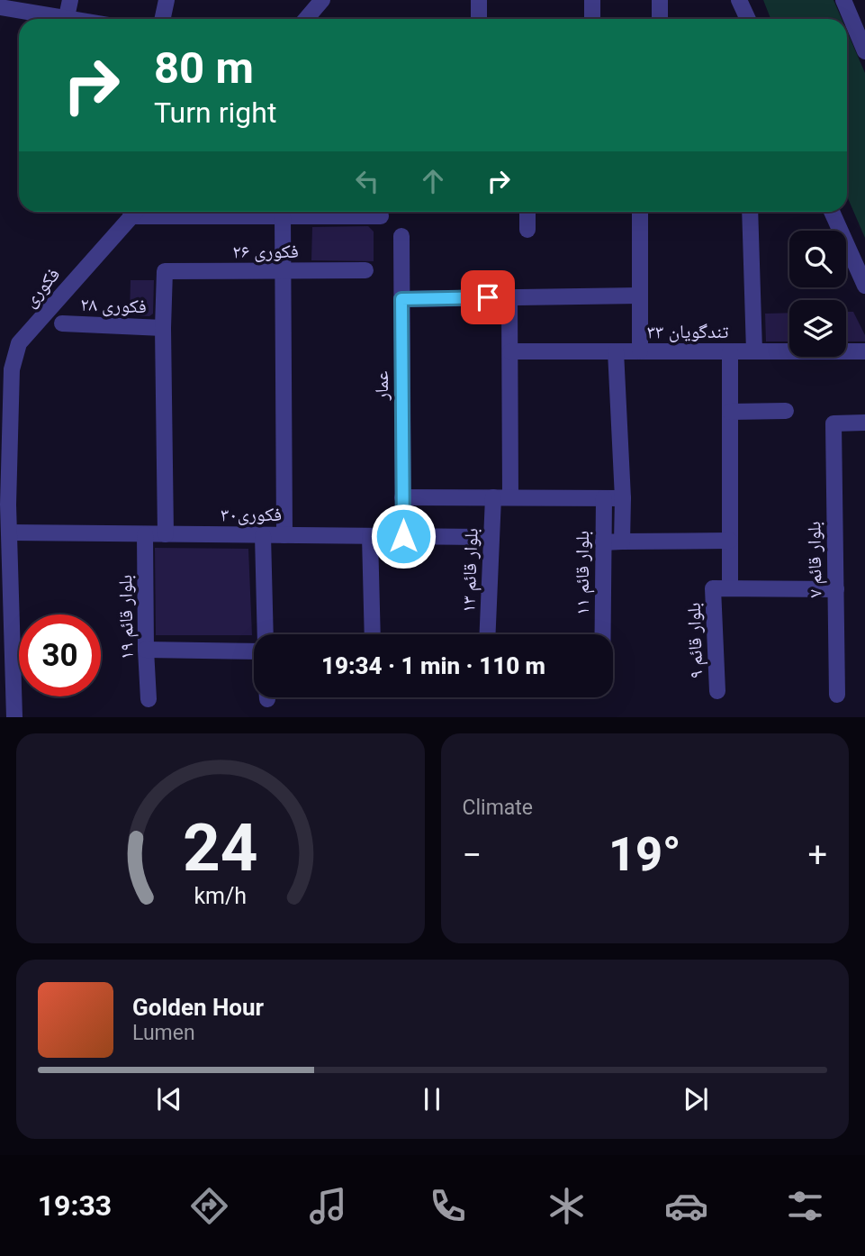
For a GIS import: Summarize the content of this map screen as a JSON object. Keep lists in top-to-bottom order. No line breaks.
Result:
{"streets":{"street":["فکوری ۲۶","فکوری","فکوری ۲۸","۳۳ تندگویان","عمار","فکوری۳۰","بلوار قائم ۷","بلوار قائم ۱۳","بلوار قائم ۱۱","بلوار قائم ۱۹","بلوار قائم ۹"]},"crossings":[["فکوری ۲۶","فکوری ۲۸"],["فکوری","فکوری۳۰"],["عمار","فکوری۳۰"],["فکوری۳۰","بلوار قائم ۱۳"],["فکوری۳۰","بلوار قائم ۱۹"]],"page":{"turn":["80 m","Turn right"],"limit":"30","trip":"19:34 · 1 min · 110 m","tile":"Climate","heat":["−","19°","+"],"song":["Golden Hour","Lumen"],"tabs":"19:33","gauge":["24","km/h"]}}
